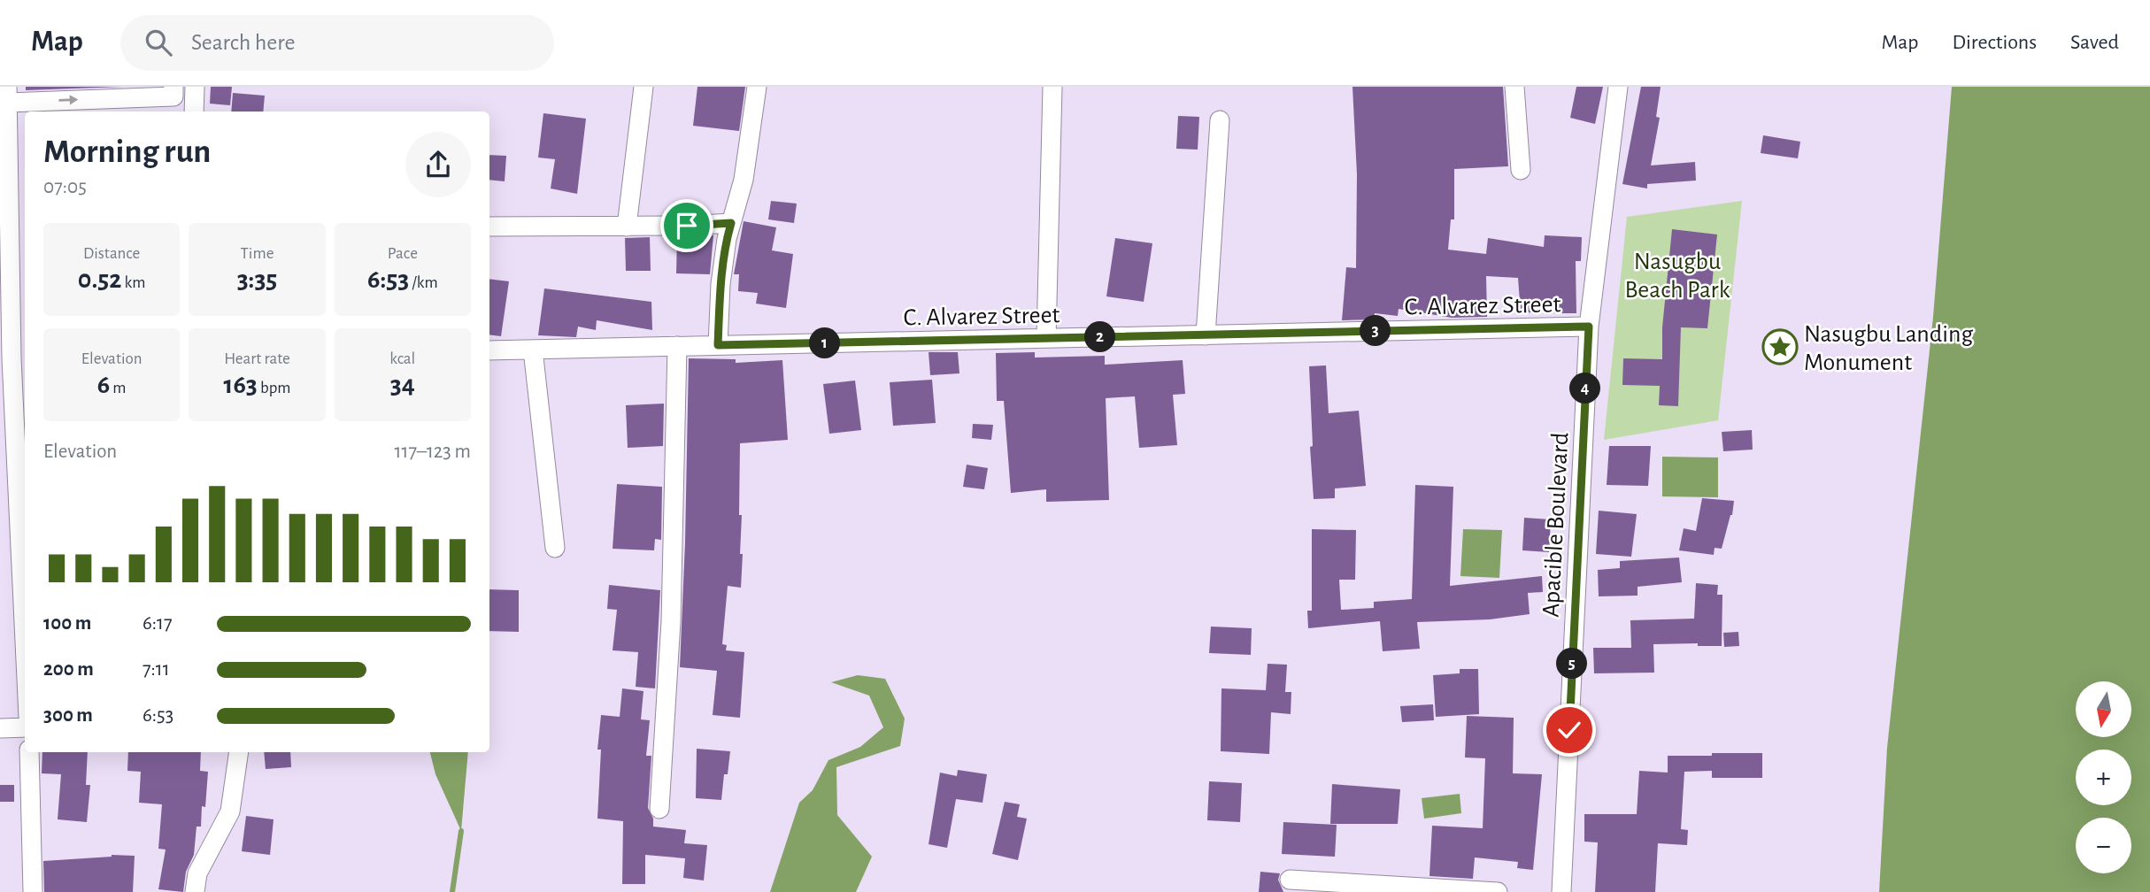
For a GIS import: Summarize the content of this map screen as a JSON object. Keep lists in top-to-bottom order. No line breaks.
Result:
{"streets":{"street":["C. Alvarez Street","Apacible Boulevard"]},"crossings":[["C. Alvarez Street","Apacible Boulevard"]],"parks":["Nasugbu Beach Park"],"places":{"place":["Nasugbu Landing Monument"]},"north":"bottom","page":{"header":"Map","search":"Search here","nav":["Map","Directions","Saved"],"heading":["Morning run","07:05"],"stats":[["Distance","0.52 km"],["Time","3:35"],["Pace","6:53 /km"],["Elevation","6 m"],["Heart rate","163 bpm"],["kcal","34"]],"pins":["3","2","1","4","5"],"chart":["Elevation","117–123 m"],"list":[{"name":"100 m","note":"6:17"},{"name":"200 m","note":"7:11"},{"name":"300 m","note":"6:53"}],"map_buttons":["+","−"]}}
